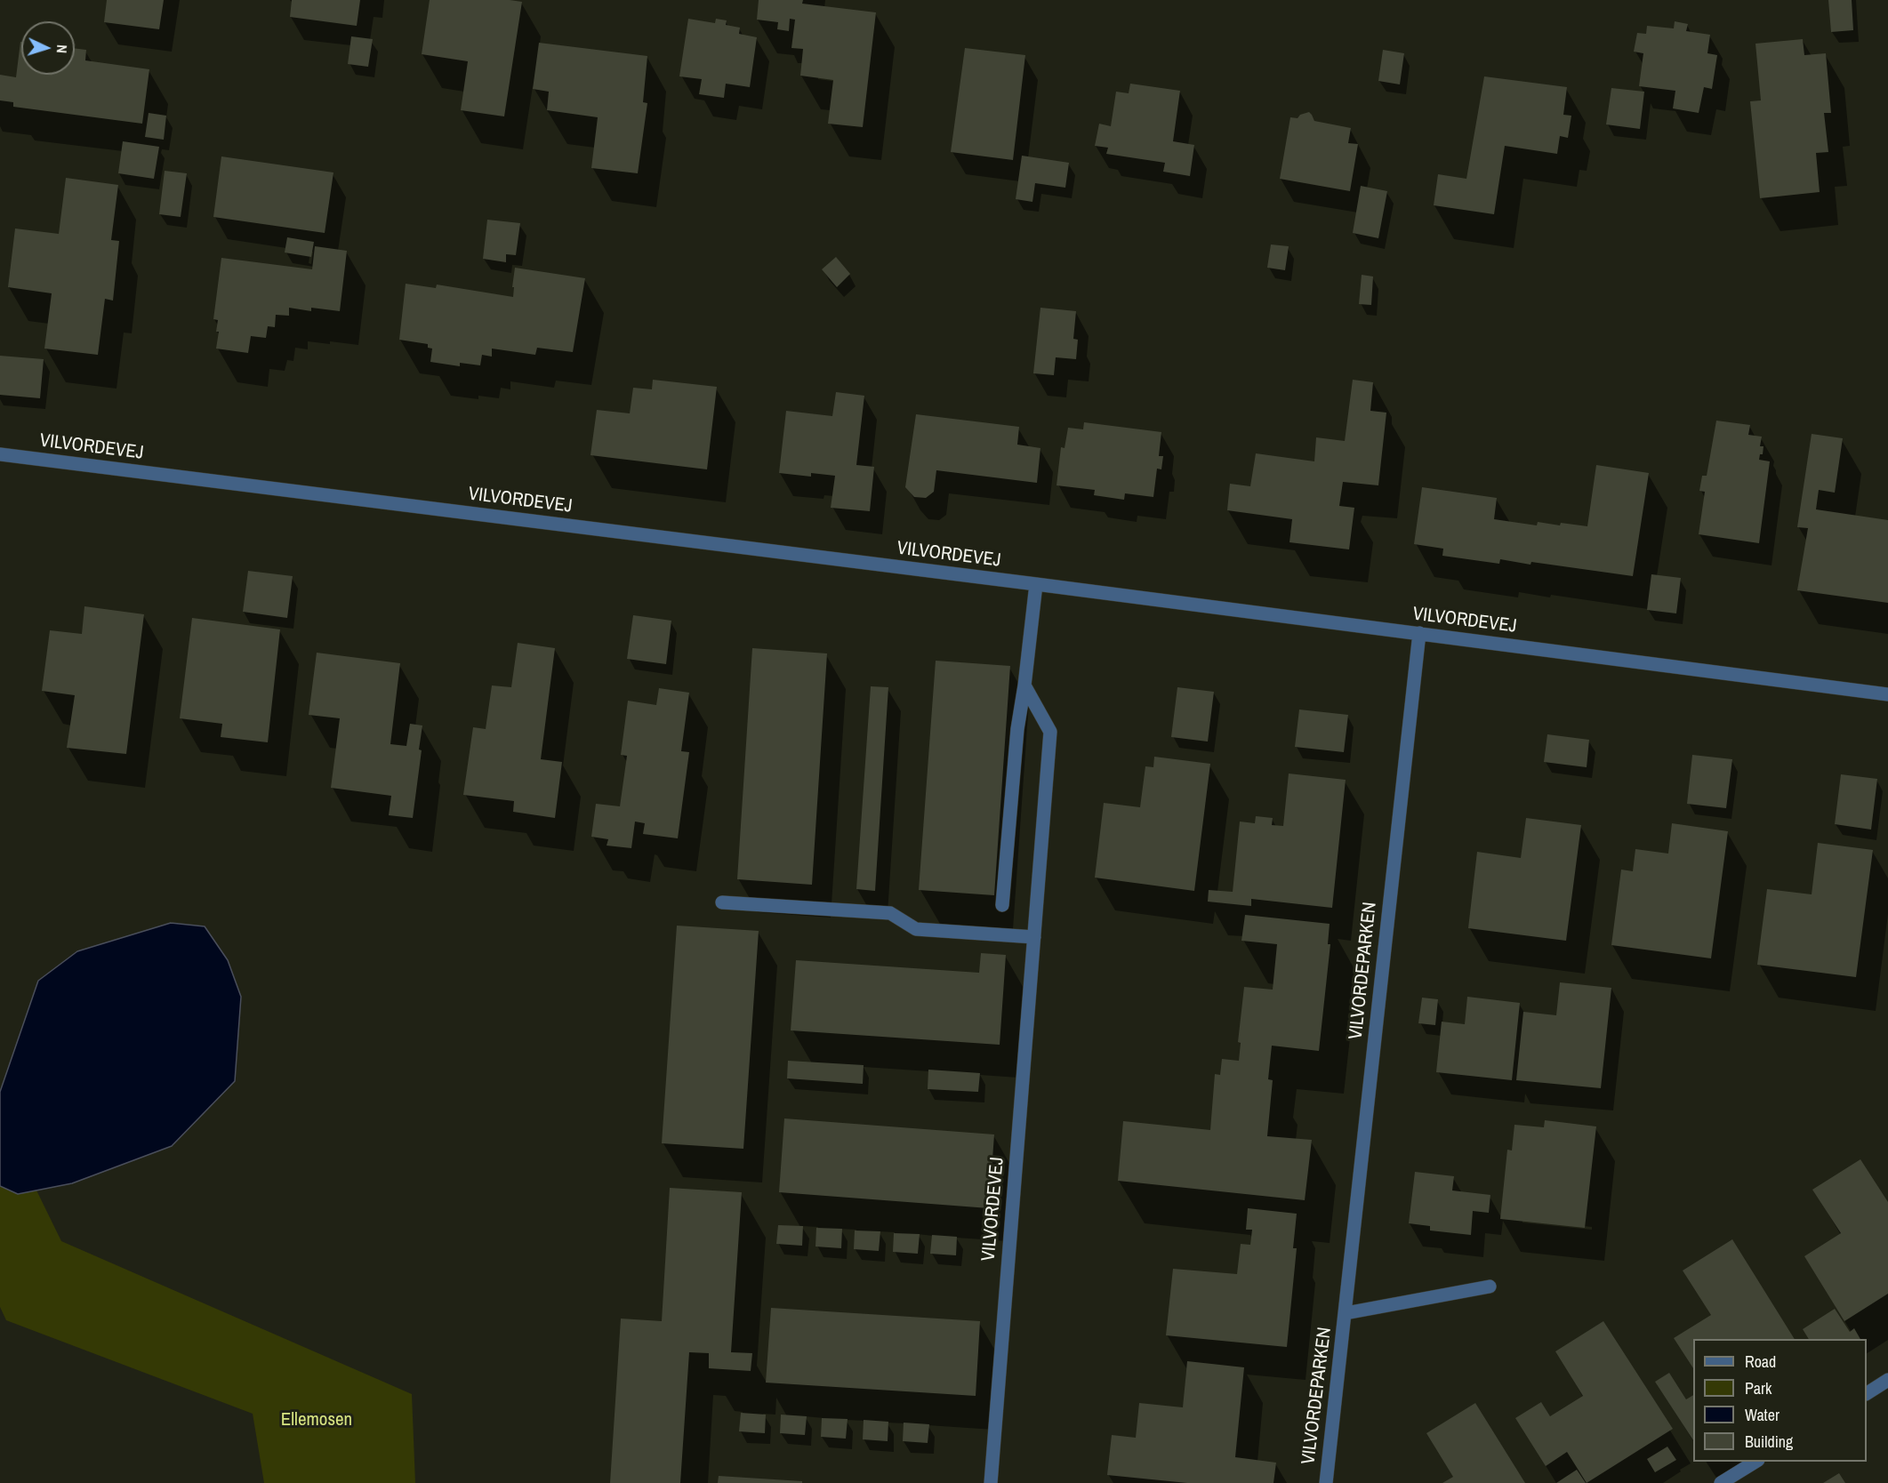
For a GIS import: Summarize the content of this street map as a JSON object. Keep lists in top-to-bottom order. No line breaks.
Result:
{"streets":{"street":["VILVORDEVEJ","VILVORDEPARKEN"]},"crossings":[["VILVORDEVEJ","VILVORDEPARKEN"]],"parks":["Ellemosen"],"legend":["Road","Park","Water","Building"],"north":"right"}
